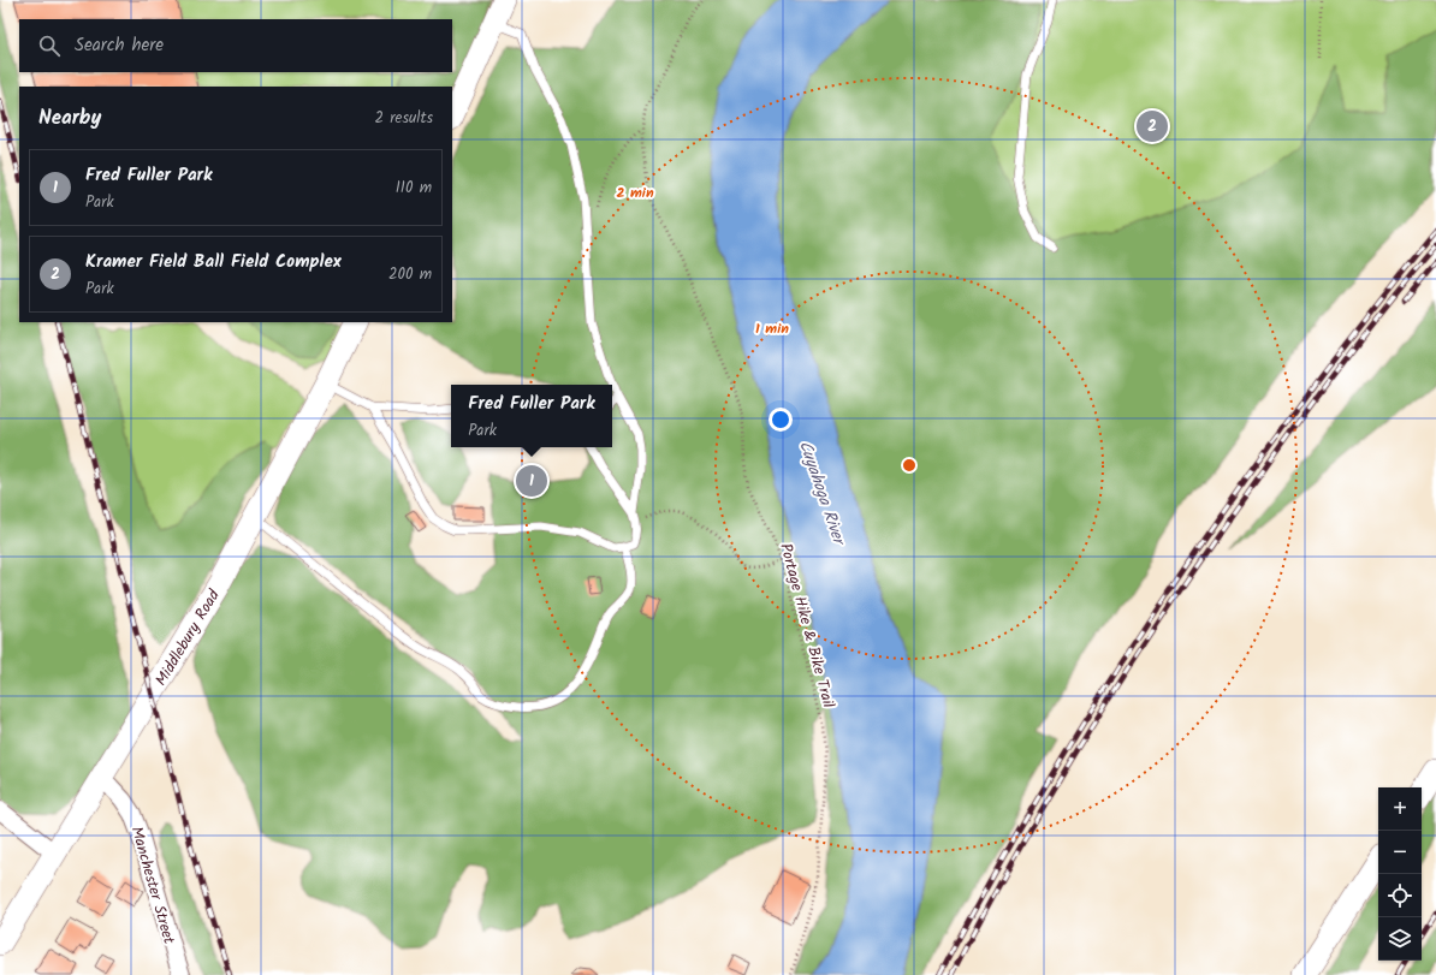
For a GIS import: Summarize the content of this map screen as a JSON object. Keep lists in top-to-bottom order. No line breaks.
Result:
{"streets":{"street":["Middlebury Road","Manchester Street"],"path":["Portage Hike & Bike Trail"]},"crossings":[["Middlebury Road","Manchester Street"]],"water":["Cuyahoga River"],"page":{"search":"Search here","heading":["Nearby","2 results"],"pins":["2","1"],"list":[{"mark":"1","name":"Fred Fuller Park","note":"Park","value":"110 m"},{"mark":"2","name":"Kramer Field Ball Field Complex","note":"Park","value":"200 m"}],"popup":["Fred Fuller Park","Park"],"map_buttons":["+","−"]},"rings":["2 min","1 min"]}
